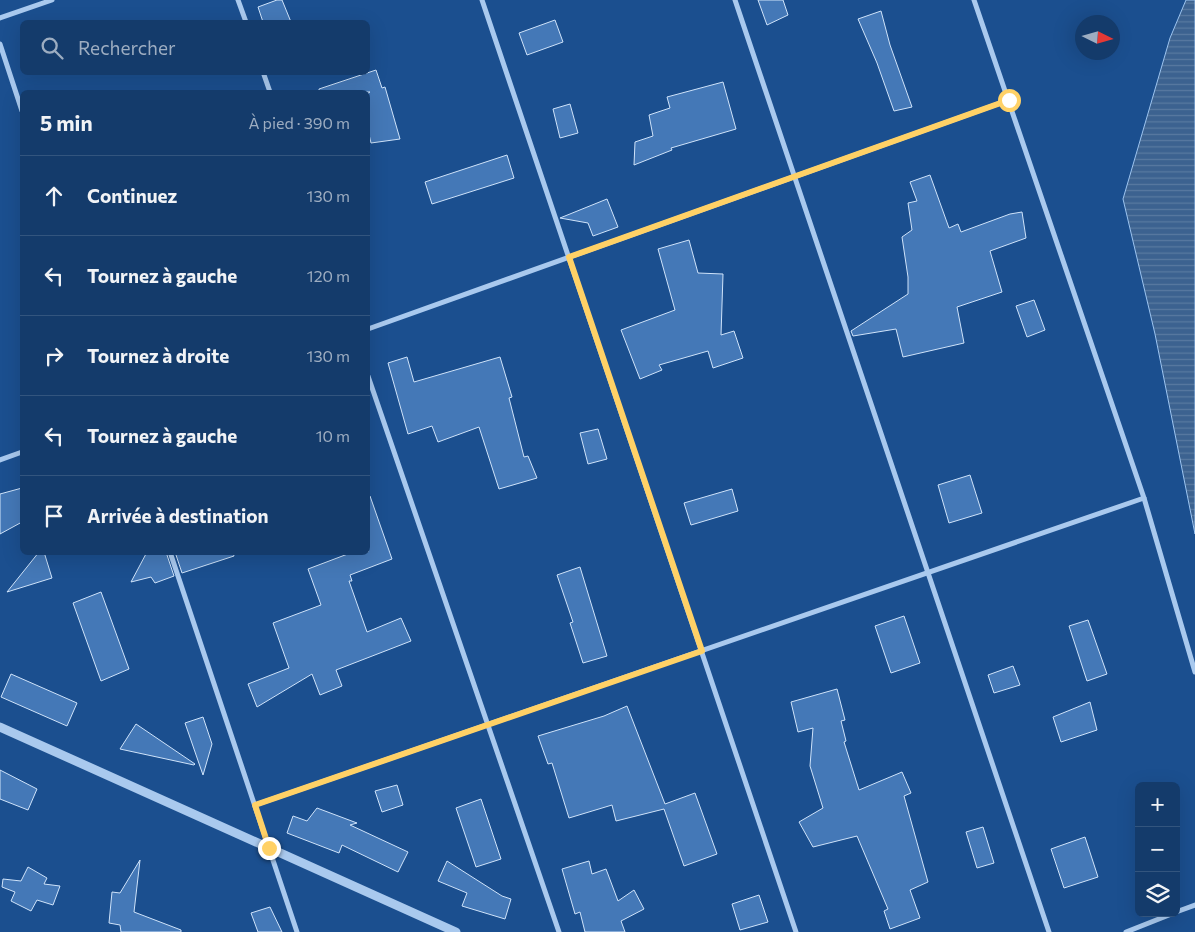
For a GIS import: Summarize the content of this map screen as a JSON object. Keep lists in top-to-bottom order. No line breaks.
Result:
{"north":"right","page":{"search":"Rechercher","heading":["5 min","À pied · 390 m"],"list":[["Continuez","130 m"],["Tournez à gauche","120 m"],["Tournez à droite","130 m"],["Tournez à gauche","10 m"],"Arrivée à destination"],"map_buttons":["+","−"]}}
